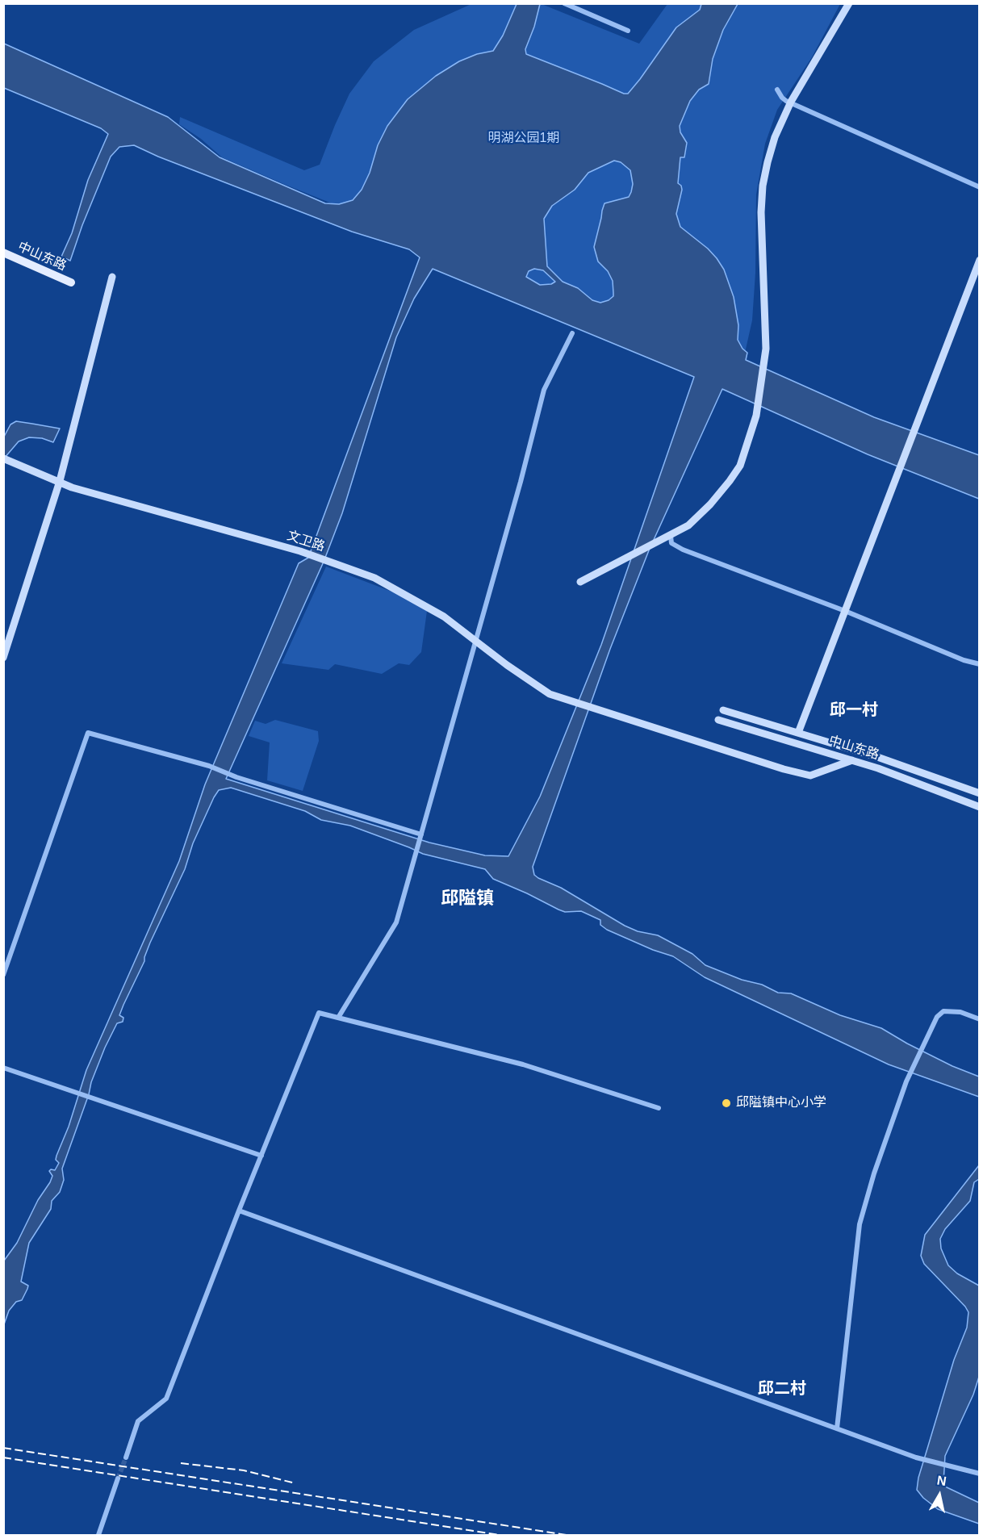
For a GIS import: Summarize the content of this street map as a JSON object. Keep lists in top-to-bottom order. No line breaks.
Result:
{"streets":{"main road":["中山东路"],"street":["文卫路"]},"crossings":[["中山东路","文卫路"]],"districts":["邱一村","邱隘镇","邱二村"],"parks":["明湖公园1期"],"places":["邱隘镇中心小学"],"north":"top"}
